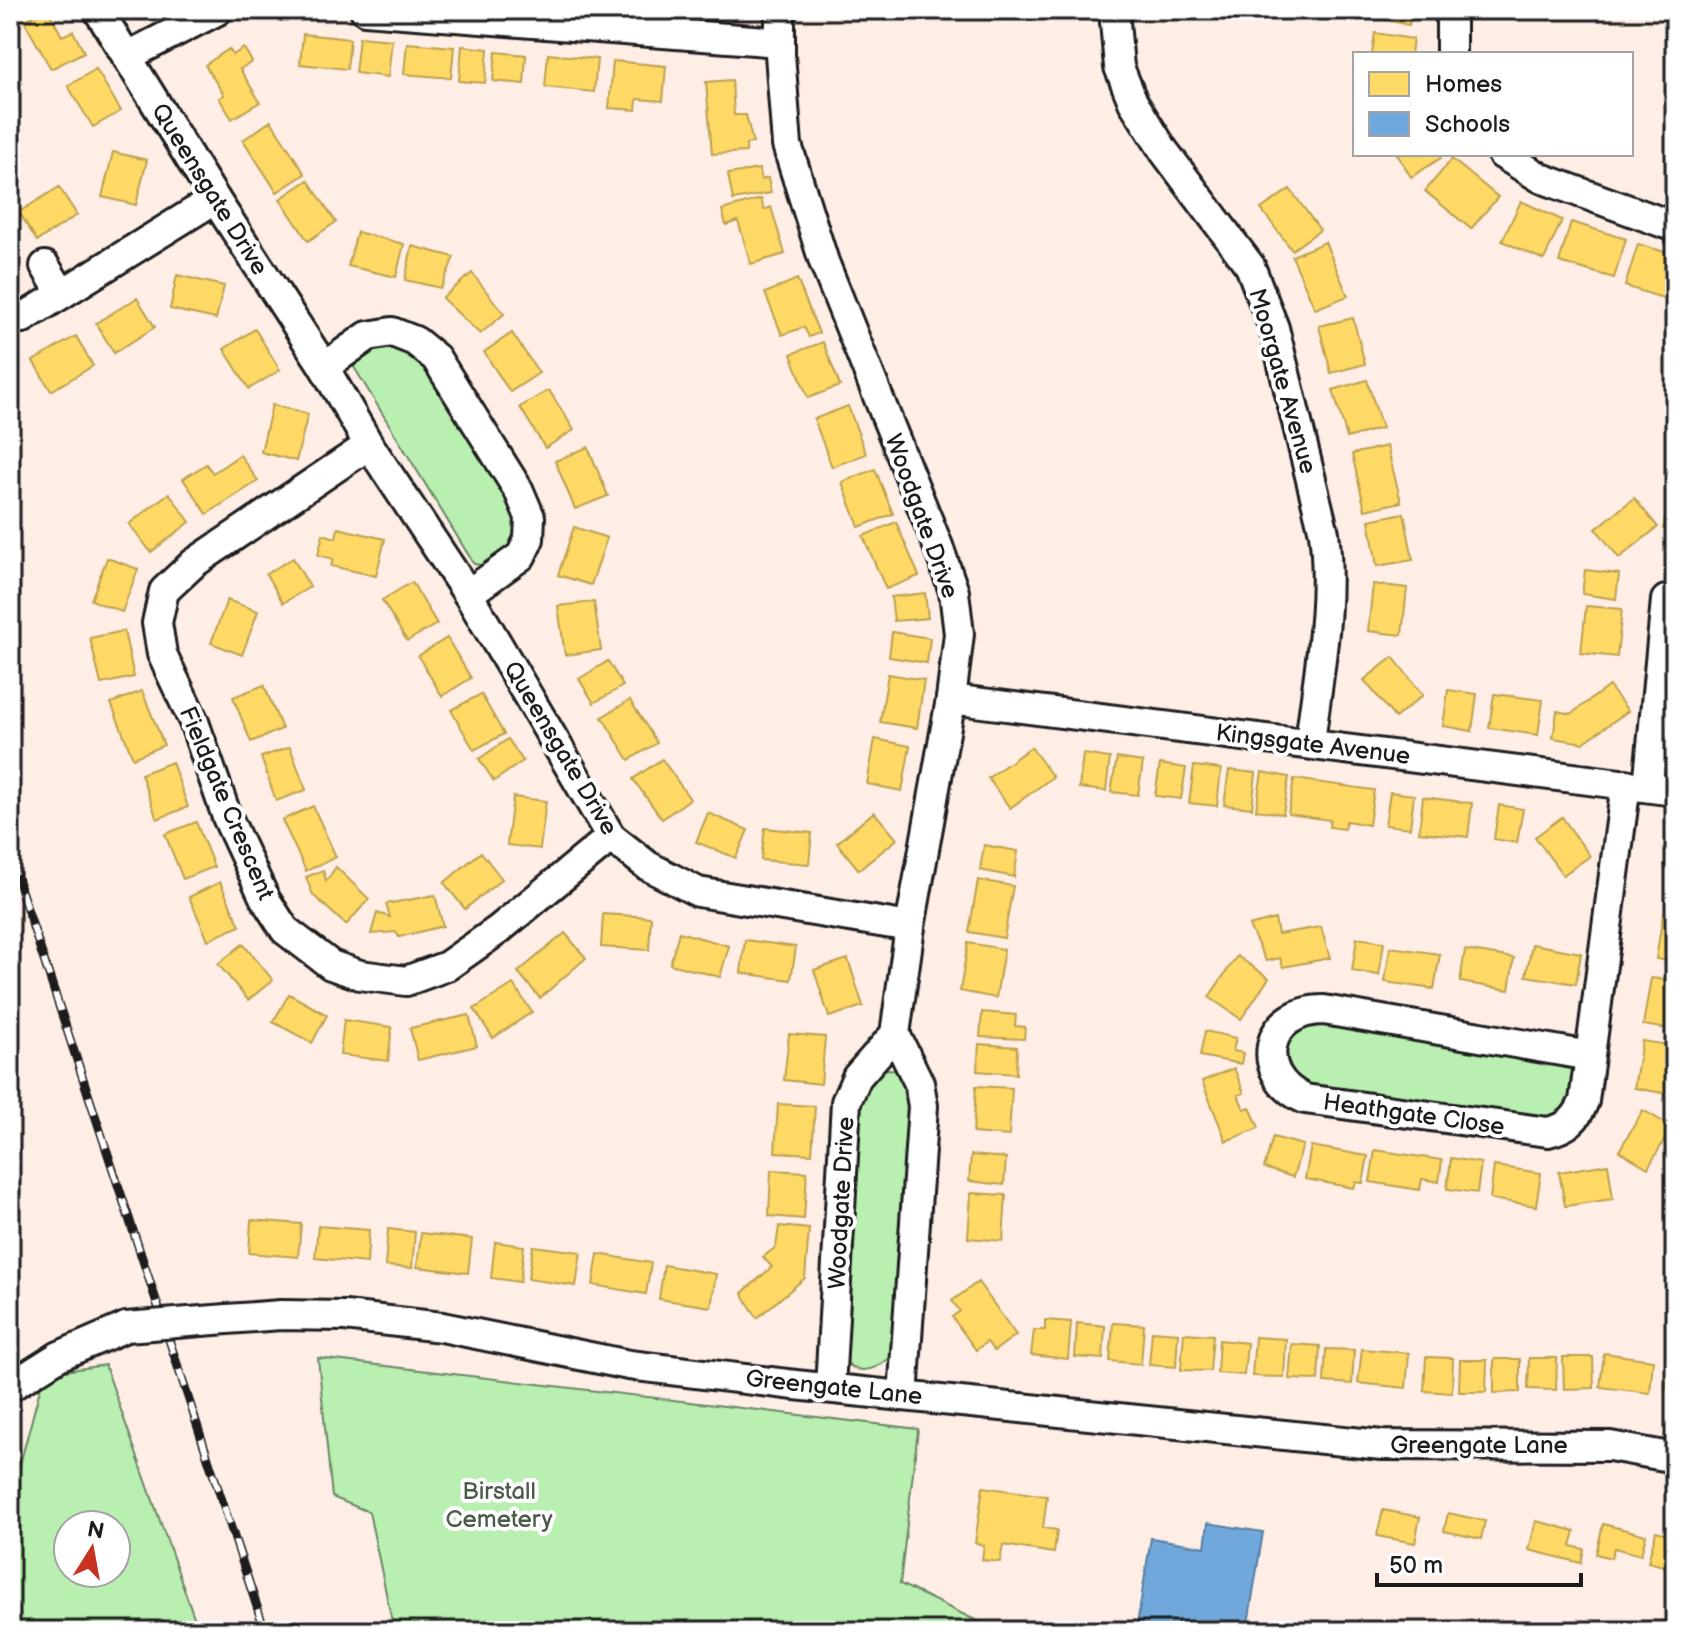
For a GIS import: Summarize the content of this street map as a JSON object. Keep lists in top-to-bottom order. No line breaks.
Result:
{"streets":{"street":["Queensgate Drive","Moorgate Avenue","Woodgate Drive","Kingsgate Avenue","Fieldgate Crescent","Heathgate Close","Greengate Lane"]},"crossings":[["Queensgate Drive","Woodgate Drive"],["Queensgate Drive","Fieldgate Crescent"],["Moorgate Avenue","Kingsgate Avenue"],["Woodgate Drive","Kingsgate Avenue"],["Woodgate Drive","Greengate Lane"],["Kingsgate Avenue","Heathgate Close"]],"parks":["Birstall Cemetery"],"legend":["Homes","Schools"],"scale_bar":"50 m","north":"top"}
